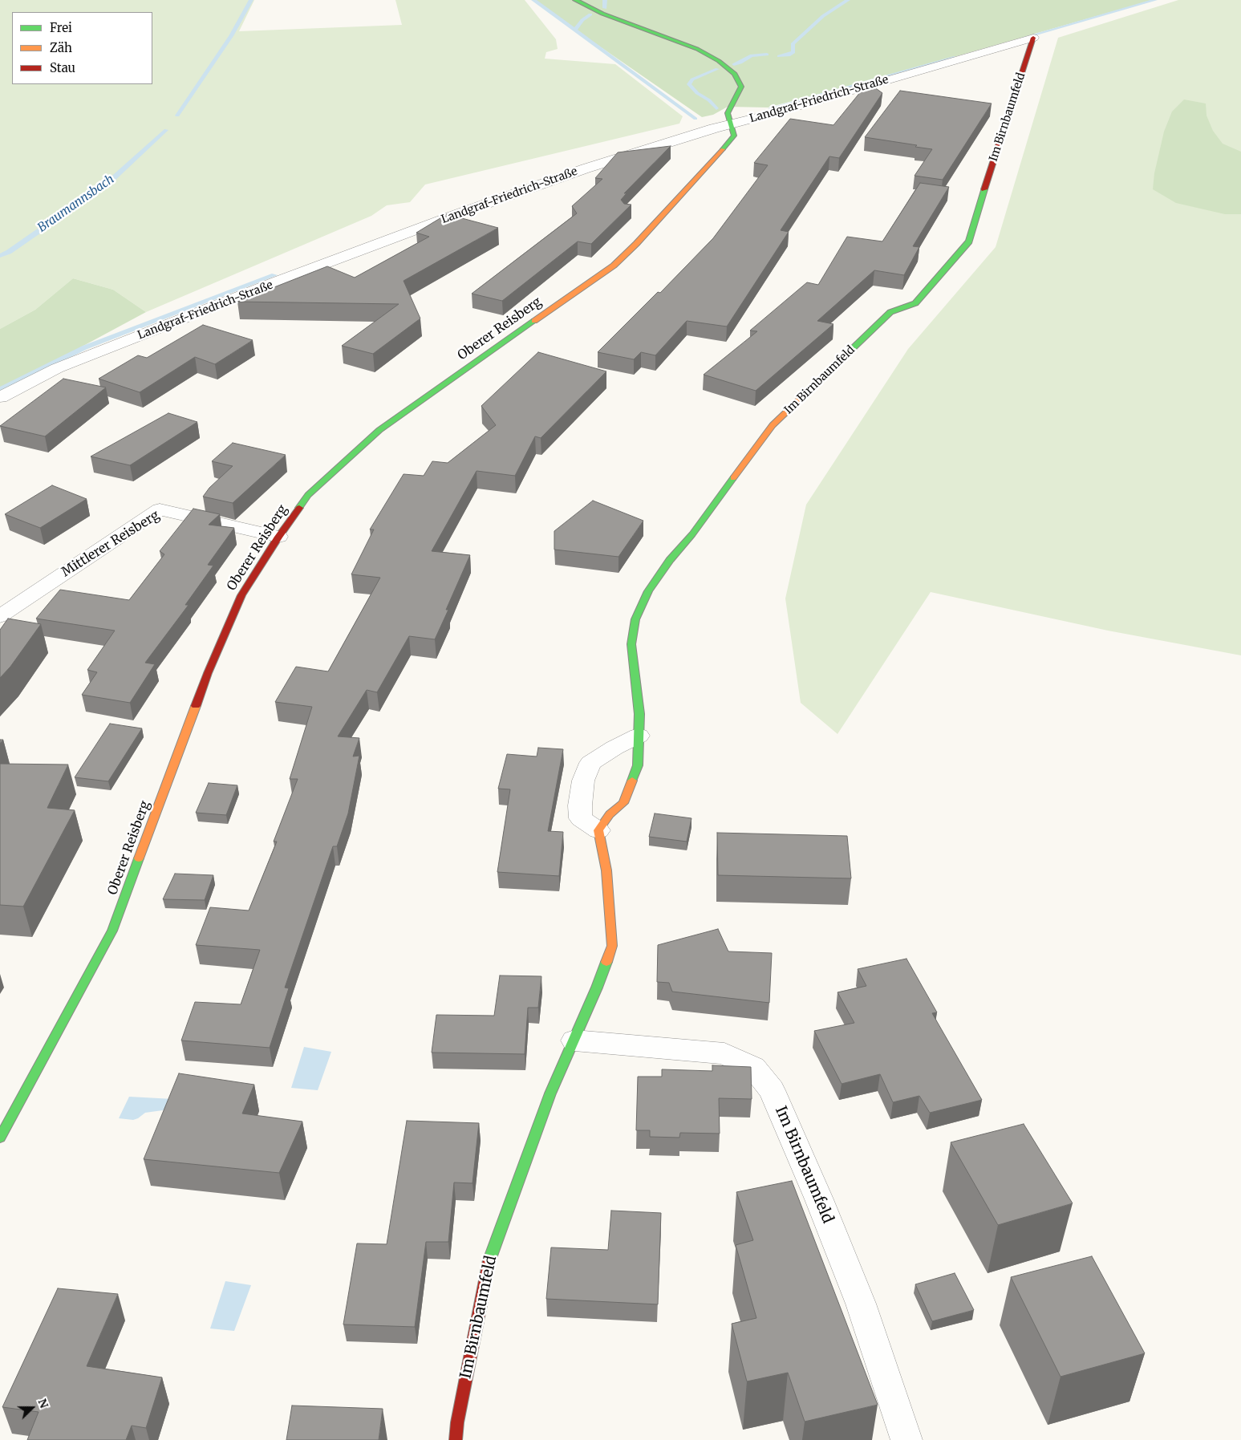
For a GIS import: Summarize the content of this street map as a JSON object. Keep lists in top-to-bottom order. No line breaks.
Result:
{"streets":{"street":["Landgraf-Friedrich-Straße","Im Birnbaumfeld","Oberer Reisberg","Mittlerer Reisberg"]},"crossings":[["Landgraf-Friedrich-Straße","Im Birnbaumfeld"],["Landgraf-Friedrich-Straße","Oberer Reisberg"],["Oberer Reisberg","Mittlerer Reisberg"]],"water":["Braumannsbach"],"legend":["Frei","Zäh","Stau"],"north":"right"}
